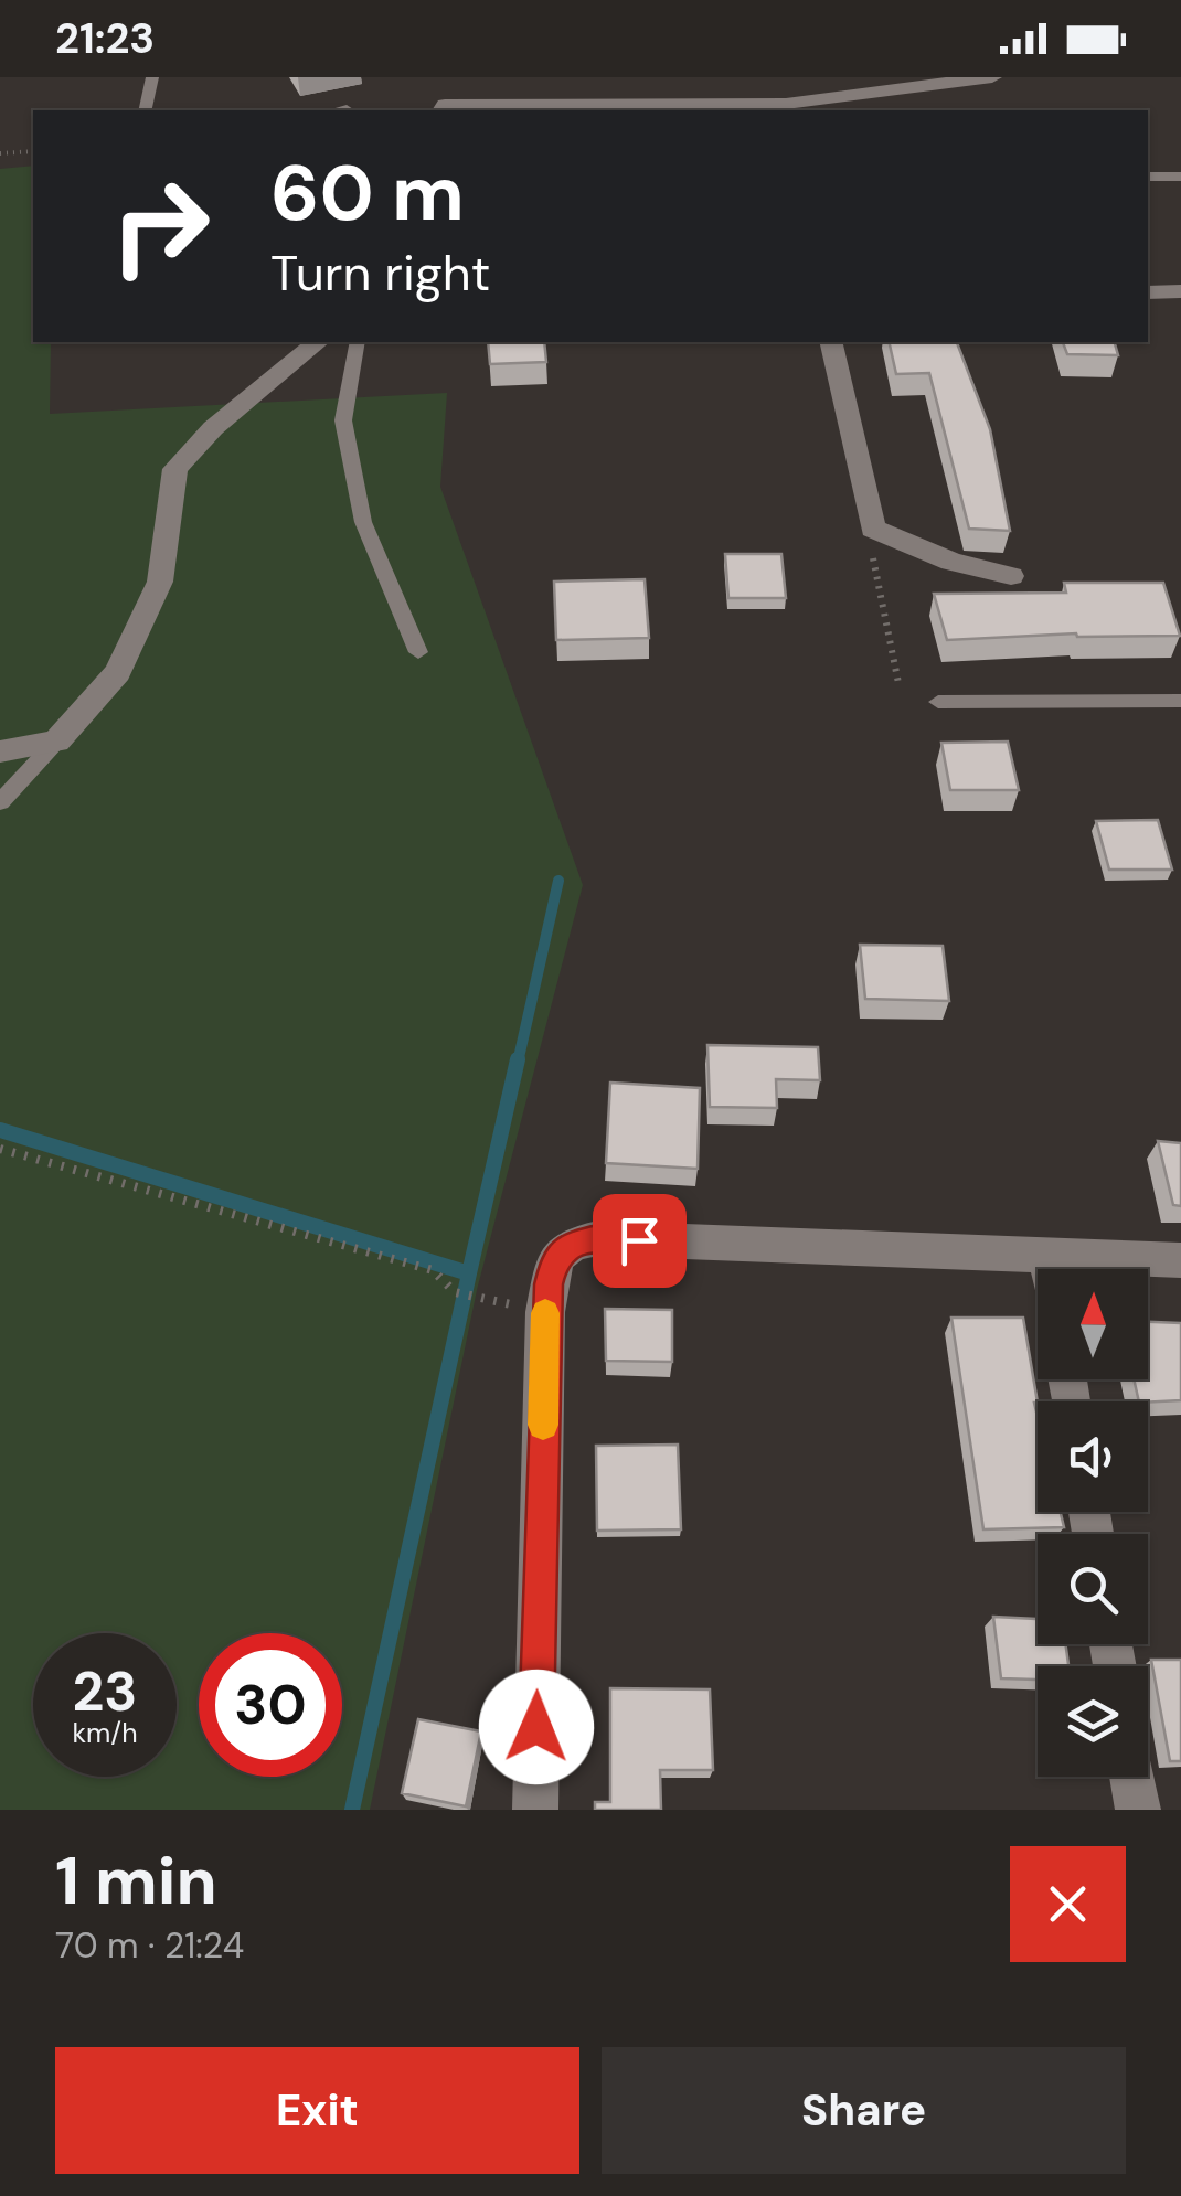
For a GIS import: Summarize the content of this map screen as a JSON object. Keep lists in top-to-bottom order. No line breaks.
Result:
{"north":"top","page":{"status":"21:23","turn":["60 m","Turn right"],"speed":"23 km/h","limit":"30","heading":["1 min","70 m · 21:24"],"buttons":["Exit","Share"]}}
